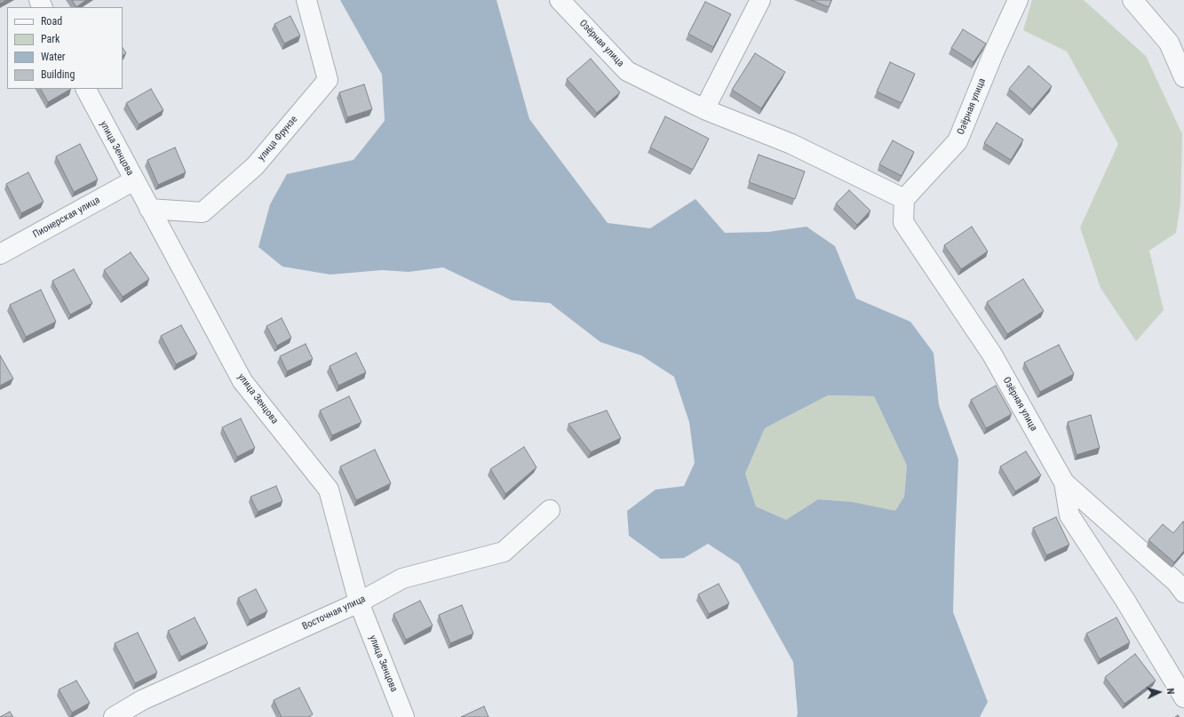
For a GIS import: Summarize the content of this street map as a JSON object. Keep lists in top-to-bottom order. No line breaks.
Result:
{"streets":{"street":["Озёрная улица","улица Фрунзе","улица Зенцова","Пионерская улица","Восточная улица"]},"crossings":[["улица Фрунзе","улица Зенцова"],["улица Зенцова","Пионерская улица"],["улица Зенцова","Восточная улица"]],"legend":["Road","Park","Water","Building"],"north":"right"}
